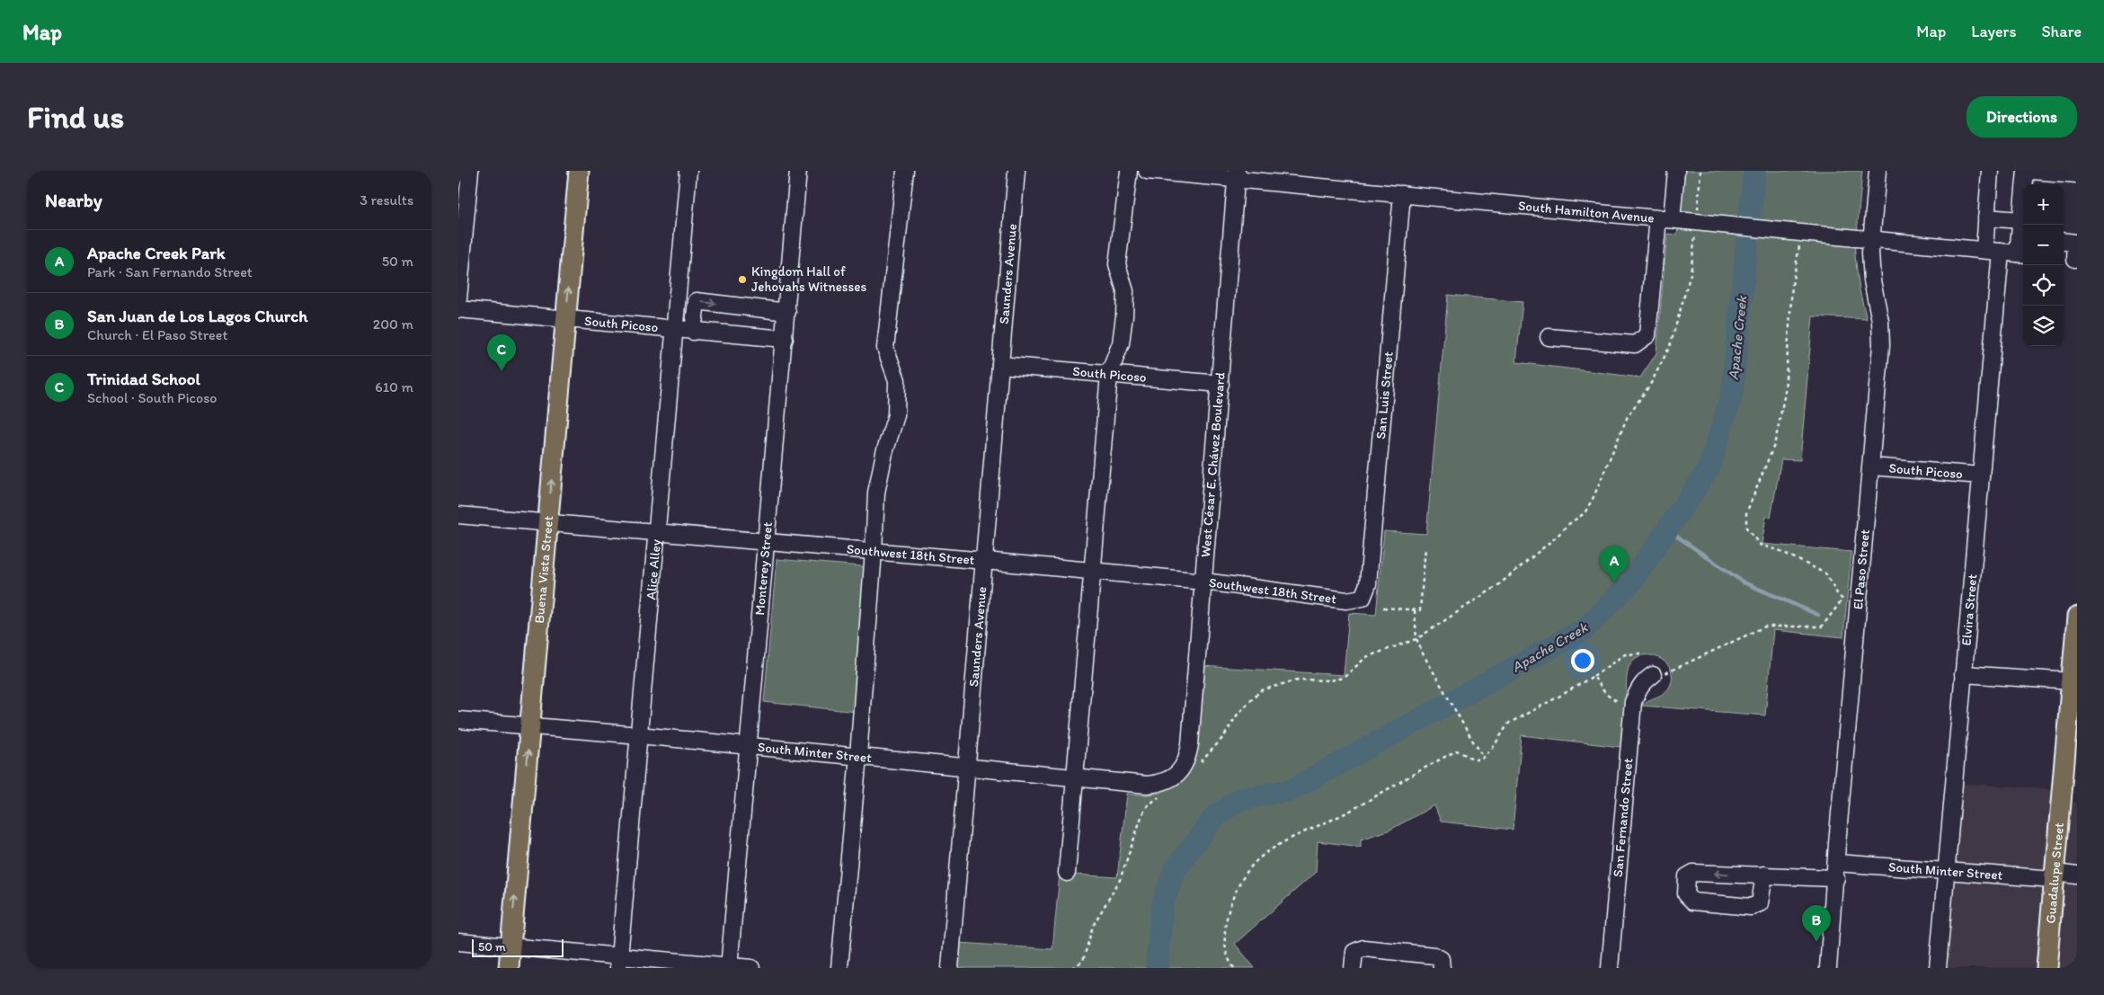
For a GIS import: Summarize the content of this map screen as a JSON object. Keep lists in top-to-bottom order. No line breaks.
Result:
{"streets":{"main road":["Buena Vista Street","Guadalupe Street"],"street":["South Hamilton Avenue","Saunders Avenue","South Picoso","San Luis Street","West César E. Chávez Boulevard","Southwest 18th Street","Monterey Street","El Paso Street","Alice Alley","Elvira Street","South Minter Street","San Fernando Street"]},"crossings":[["South Hamilton Avenue","San Luis Street"],["South Hamilton Avenue","West César E. Chávez Boulevard"],["South Hamilton Avenue","El Paso Street"],["South Hamilton Avenue","Elvira Street"],["Saunders Avenue","South Picoso"],["Saunders Avenue","Southwest 18th Street"],["Saunders Avenue","South Minter Street"],["South Picoso","West César E. Chávez Boulevard"],["South Picoso","Monterey Street"],["South Picoso","El Paso Street"],["South Picoso","Buena Vista Street"],["South Picoso","Alice Alley"],["South Picoso","Elvira Street"],["San Luis Street","Southwest 18th Street"],["West César E. Chávez Boulevard","Southwest 18th Street"],["West César E. Chávez Boulevard","South Minter Street"],["Southwest 18th Street","Monterey Street"],["Southwest 18th Street","Buena Vista Street"],["Southwest 18th Street","Alice Alley"],["Monterey Street","South Minter Street"],["El Paso Street","South Minter Street"],["Buena Vista Street","South Minter Street"],["Alice Alley","South Minter Street"],["Elvira Street","South Minter Street"],["South Minter Street","Guadalupe Street"]],"one_way":["Buena Vista Street"],"water":["Apache Creek"],"places":["Kingdom Hall of Jehovahs Witnesses"],"scale_bar":"50 m","page":{"header":"Map","nav":["Map","Layers","Share"],"buttons":"Directions","title":"Find us","heading":["Nearby","3 results"],"map_buttons":["+","−"],"list":[{"mark":"A","name":"Apache Creek Park","note":"Park · San Fernando Street","value":"50 m"},{"mark":"B","name":"San Juan de Los Lagos Church","note":"Church · El Paso Street","value":"200 m"},{"mark":"C","name":"Trinidad School","note":"School · South Picoso","value":"610 m"}],"pins":["C","A","B"],"scale":"50 m"}}
